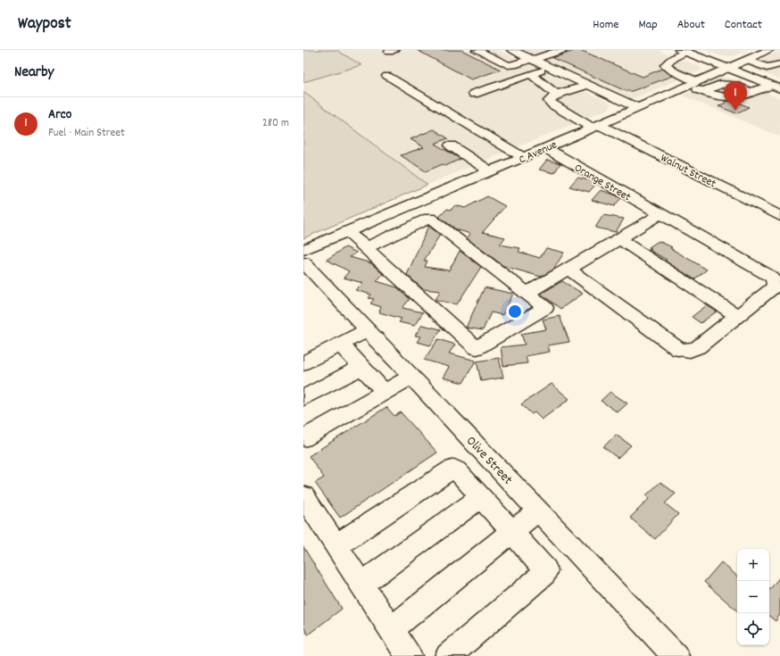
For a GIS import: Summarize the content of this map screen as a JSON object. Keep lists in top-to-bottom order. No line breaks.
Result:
{"streets":{"street":["C Avenue","Walnut Street","Orange Street","Olive Street"]},"crossings":[["C Avenue","Walnut Street"],["C Avenue","Orange Street"]],"page":{"header":"Waypost","nav":["Home","Map","About","Contact"],"heading":"Nearby","pins":"1","list":[{"mark":"1","name":"Arco","note":"Fuel · Main Street","value":"280 m"}],"map_buttons":["+","−"]}}
